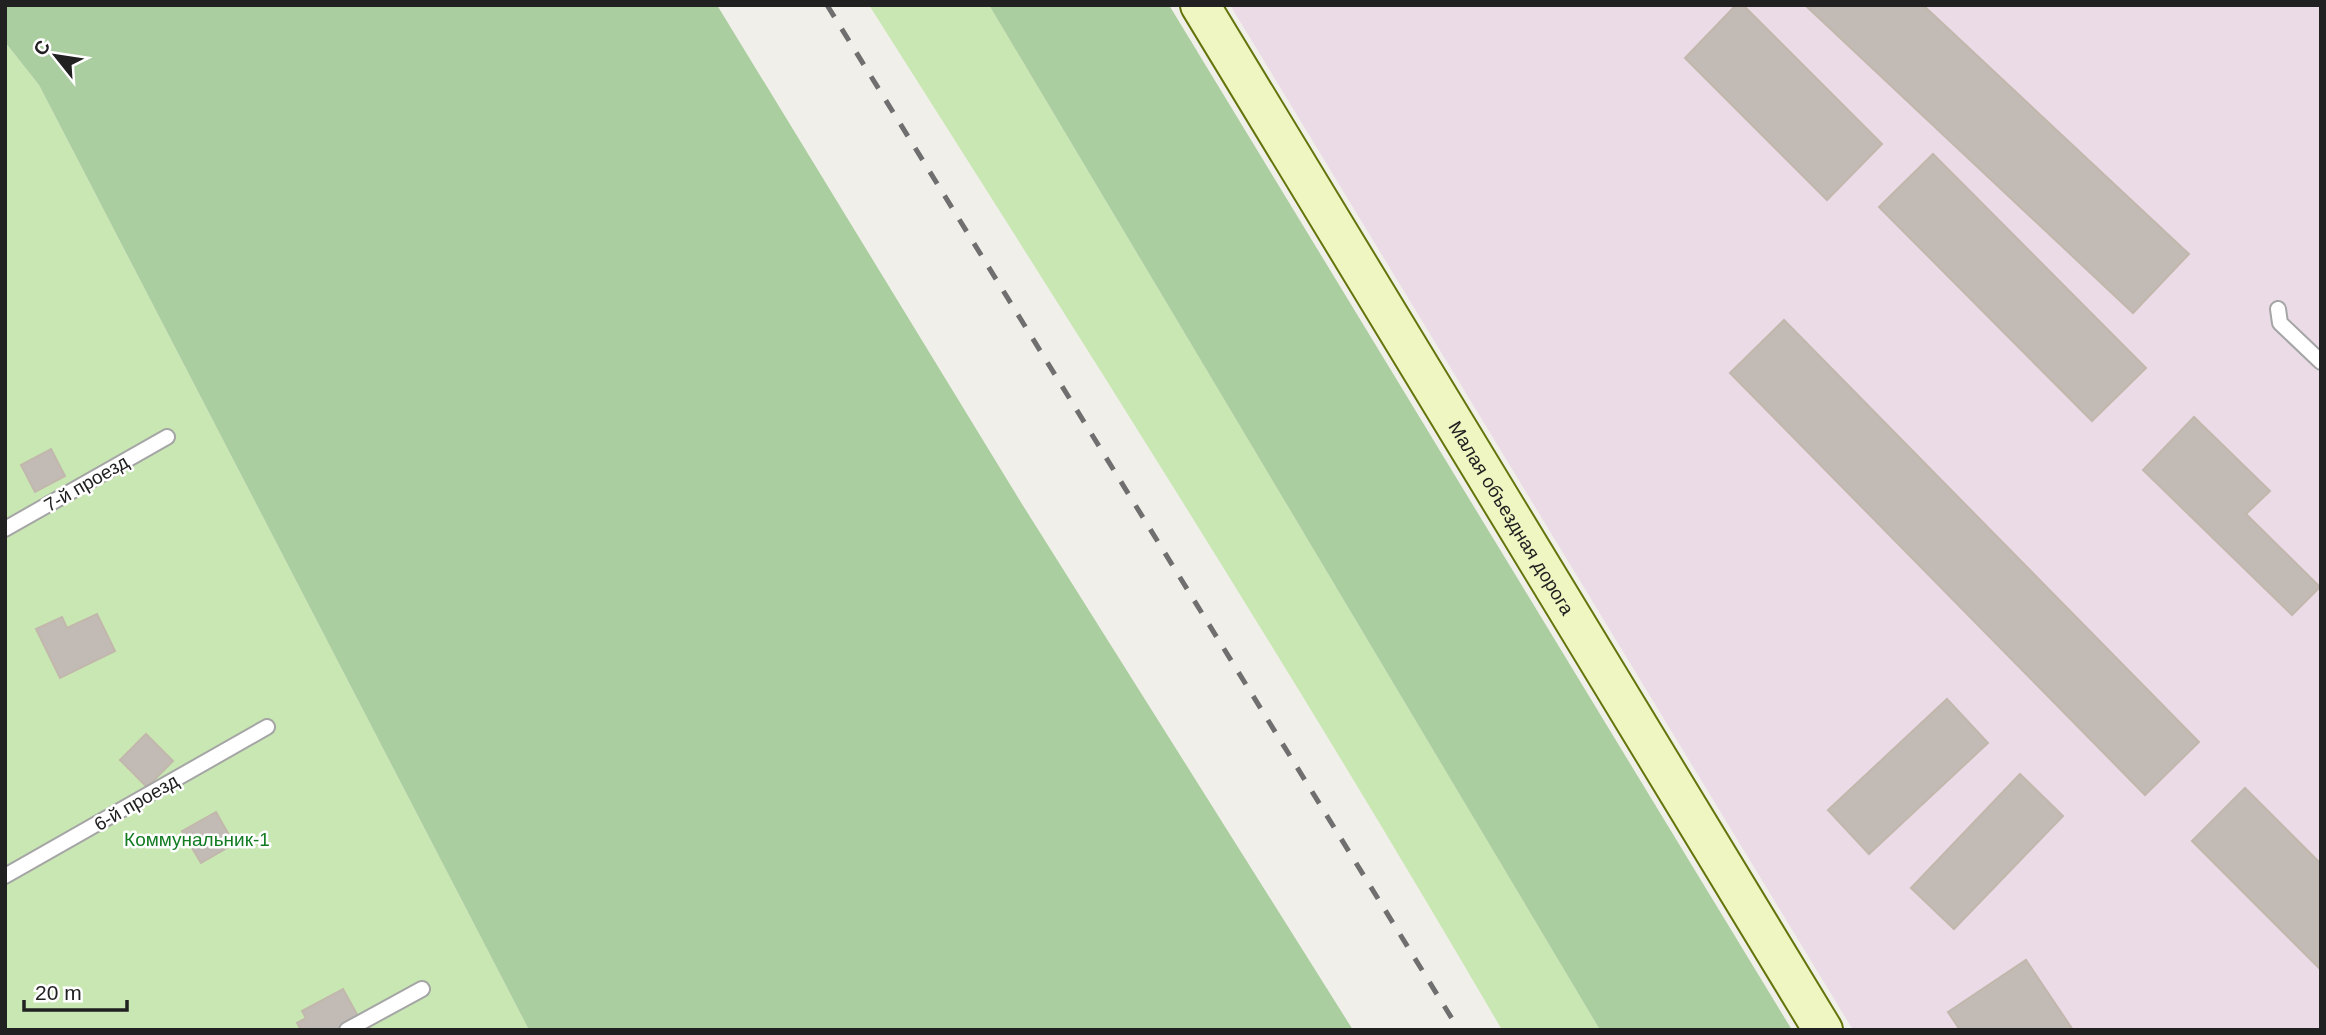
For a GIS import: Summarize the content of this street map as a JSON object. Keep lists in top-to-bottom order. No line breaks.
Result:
{"streets":{"street":["Малая объездная дорога"],"lane":["7-й проезд","6-й проезд"]},"parks":["Коммунальник-1"],"scale_bar":"20 m","north":"top left"}
